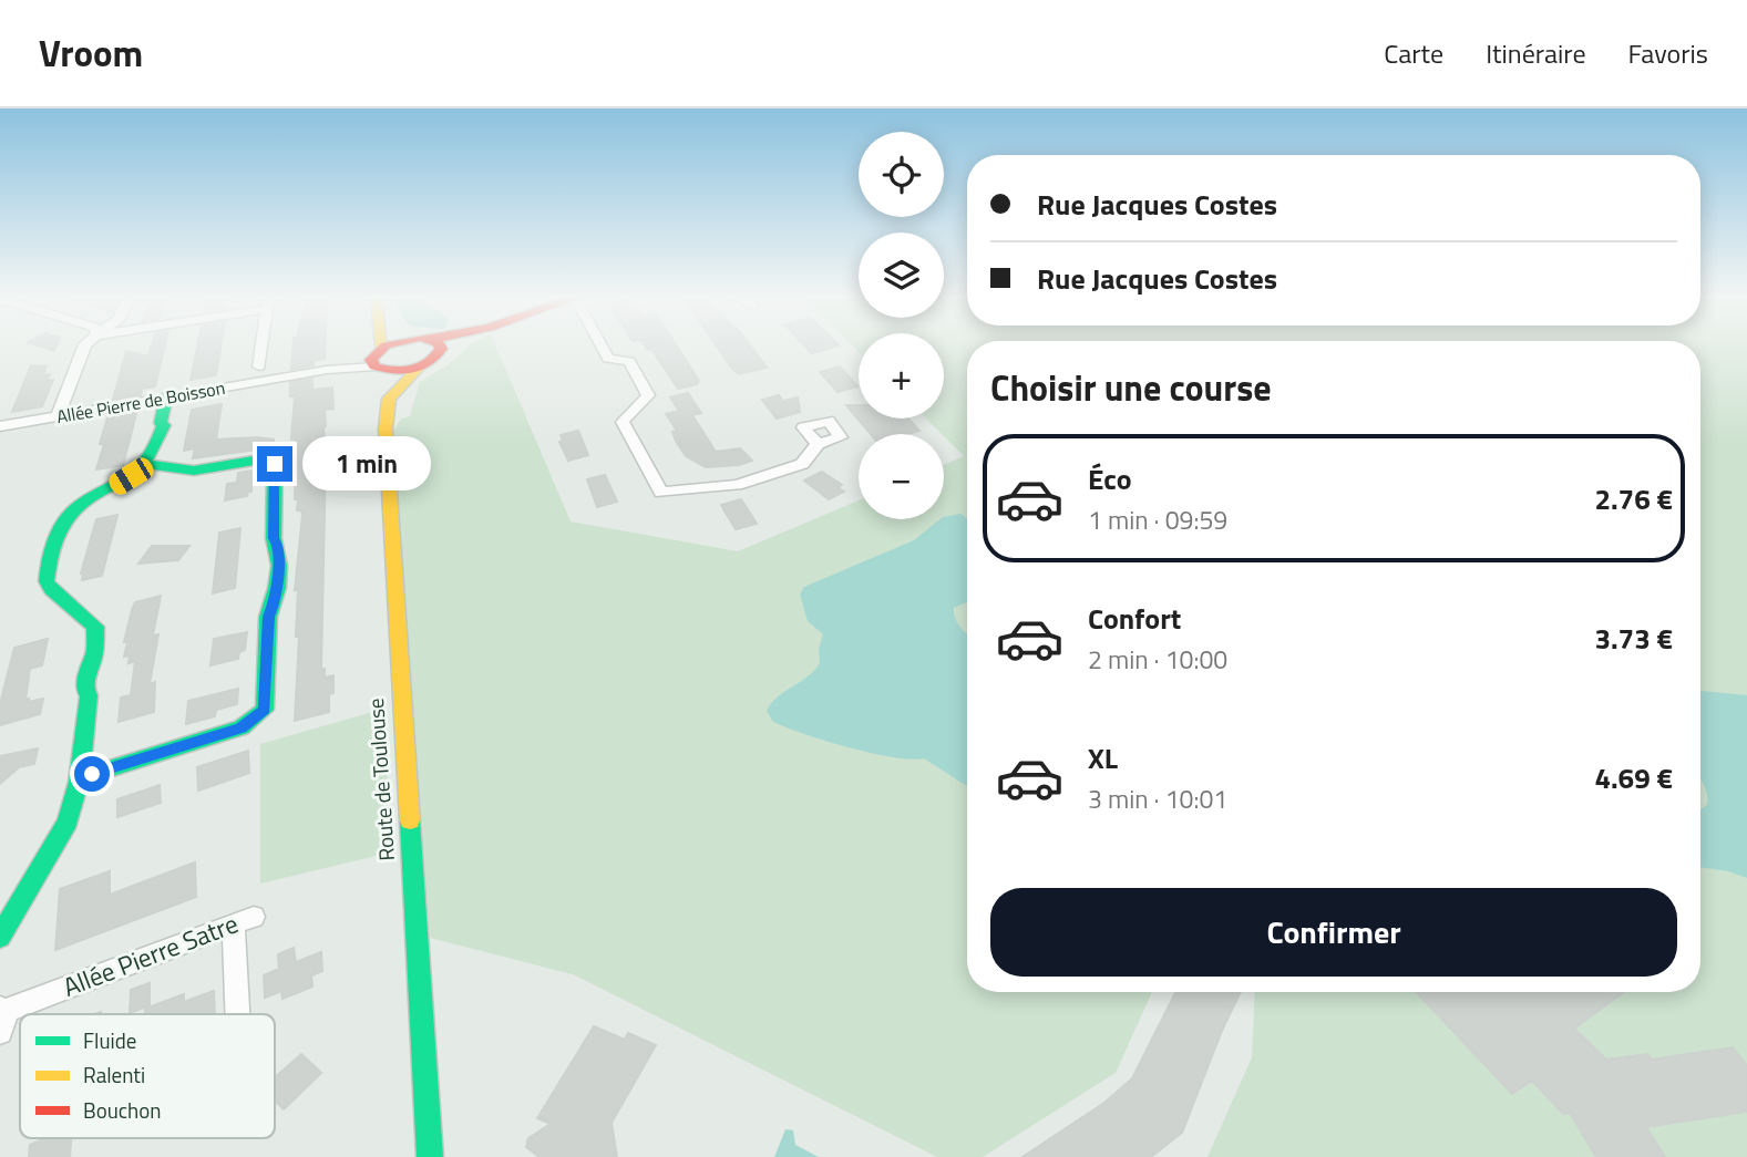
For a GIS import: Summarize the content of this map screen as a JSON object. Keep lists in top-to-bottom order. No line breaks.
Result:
{"streets":{"street":["Allée Pierre de Boisson","Route de Toulouse","Allée Pierre Satre"]},"crossings":[["Allée Pierre de Boisson","Route de Toulouse"]],"legend":["Fluide","Ralenti","Bouchon"],"page":{"header":"Vroom","nav":["Carte","Itinéraire","Favoris"],"map_buttons":["+","−"],"banner":["Rue Jacques Costes","Rue Jacques Costes"],"heading":"Choisir une course","list":[{"name":"Éco","note":"1 min · 09:59","value":"2.76 €"},{"name":"Confort","note":"2 min · 10:00","value":"3.73 €"},{"name":"XL","note":"3 min · 10:01","value":"4.69 €"}],"bubble":"1 min","buttons":"Confirmer"}}
